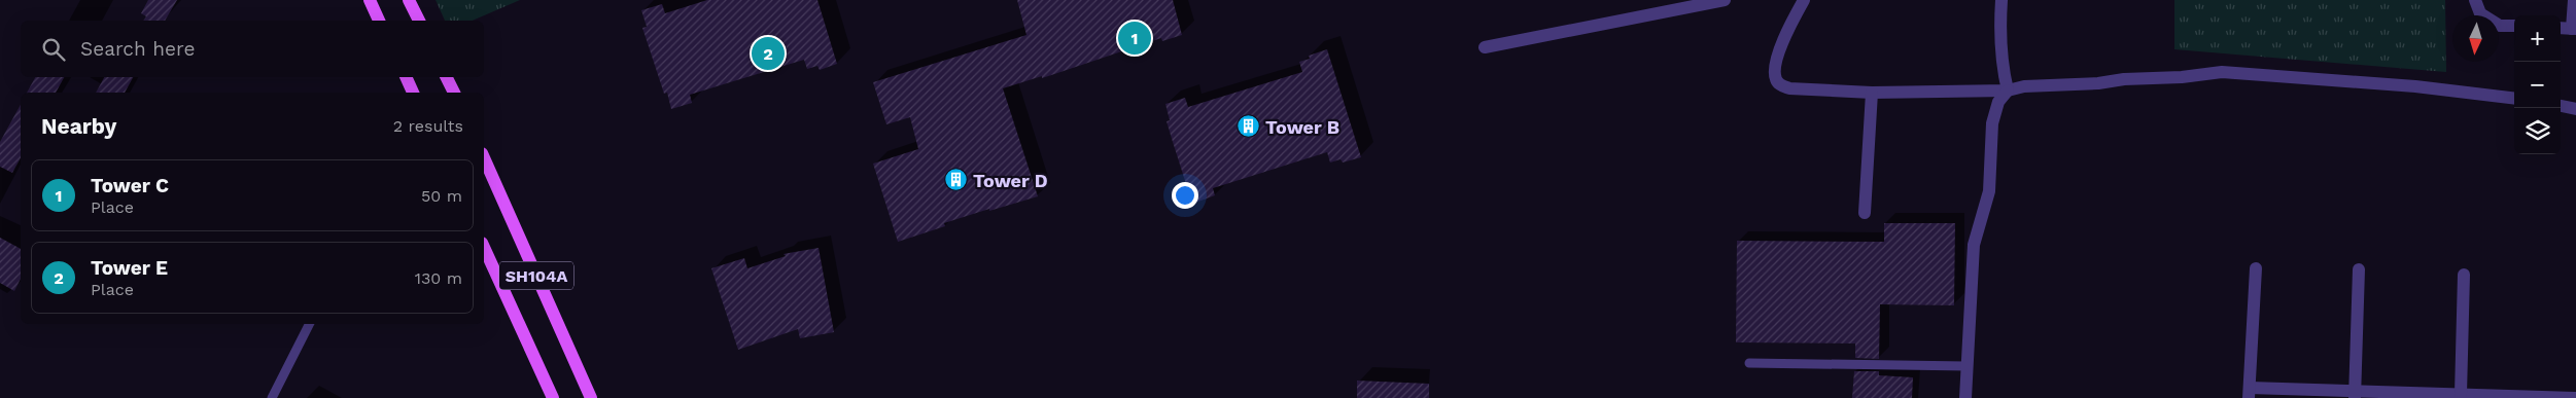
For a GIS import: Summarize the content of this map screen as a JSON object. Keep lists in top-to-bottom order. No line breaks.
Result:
{"streets":{"main road":["SH104A"]},"places":{"building":["Tower B","Tower D"]},"north":"bottom","page":{"map_buttons":["+","−"],"pins":["1","2"],"search":"Search here","heading":["Nearby","2 results"],"list":[{"mark":"1","name":"Tower C","note":"Place","value":"50 m"},{"mark":"2","name":"Tower E","note":"Place","value":"130 m"}]}}
